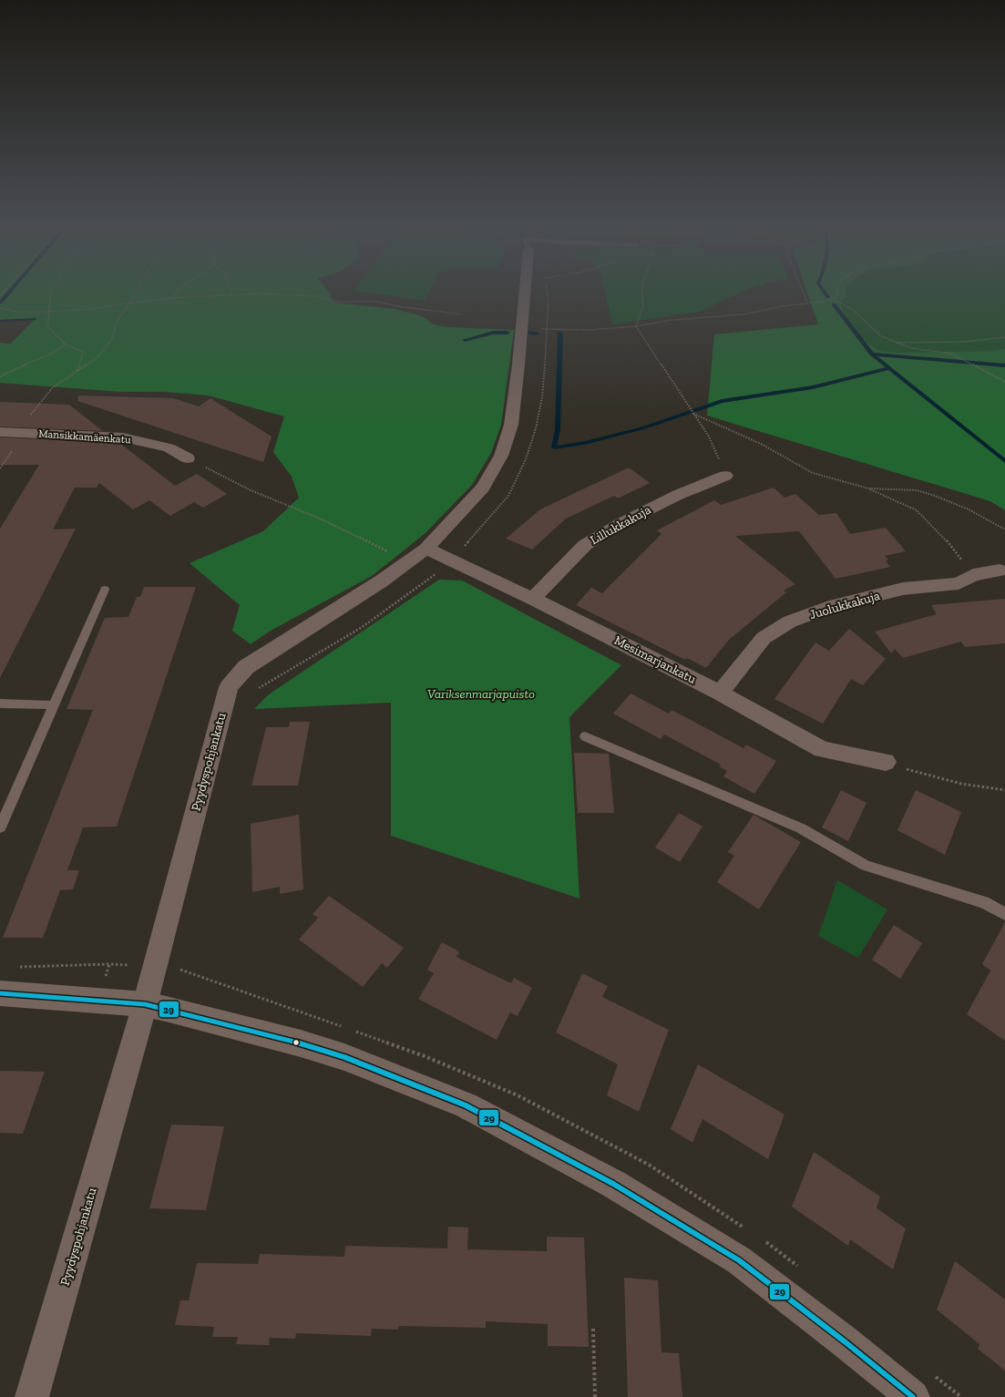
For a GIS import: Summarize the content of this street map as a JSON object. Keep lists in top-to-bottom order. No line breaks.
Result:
{"streets":{"street":["Mansikkamäenkatu","Lillukkakuja","Juolukkakuja","Mesimarjankatu","Pyydyspohjankatu"]},"crossings":[["Lillukkakuja","Mesimarjankatu"],["Juolukkakuja","Mesimarjankatu"],["Mesimarjankatu","Pyydyspohjankatu"]],"parks":["Variksenmarjapuisto"],"lines":["transit line 29"]}
